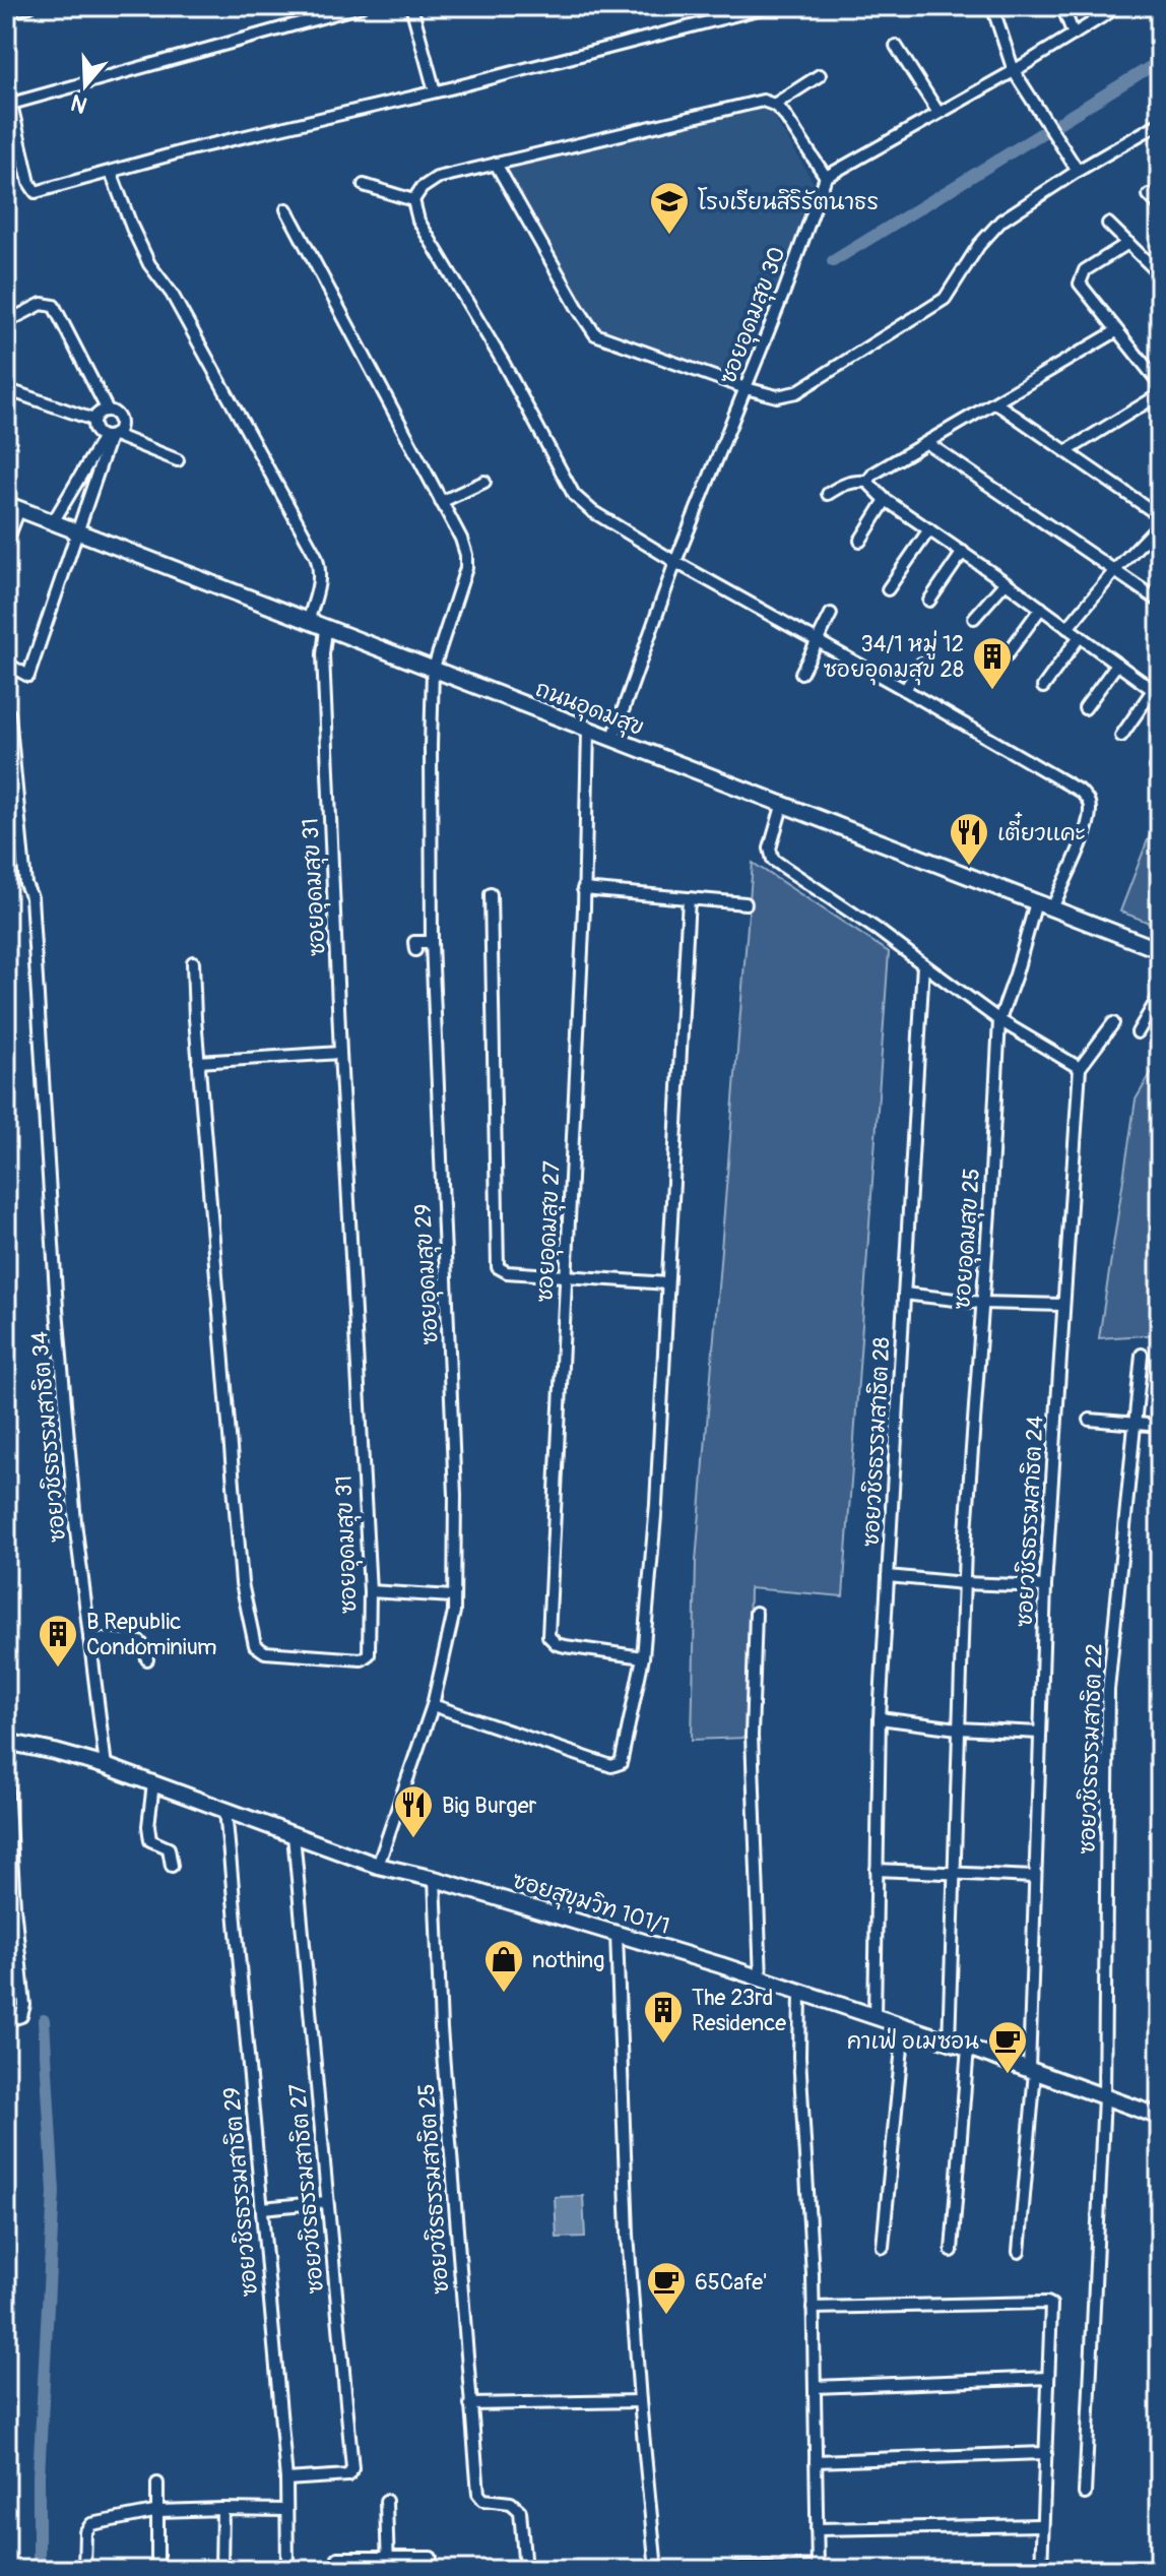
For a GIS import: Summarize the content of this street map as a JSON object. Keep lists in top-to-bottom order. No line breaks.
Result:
{"streets":{"main road":["ถนนอุดมสุข","ซอยสุขุมวิท 101/1"],"street":["ซอยอุดมสุข 30","ซอยอุดมสุข 31","ซอยอุดมสุข 27","ซอยอุดมสุข 25","ซอยอุดมสุข 29","ซอยวชิรธรรมสาธิต 34","ซอยวชิรธรรมสาธิต 28","ซอยวชิรธรรมสาธิต 24","ซอยวชิรธรรมสาธิต 22","ซอยวชิรธรรมสาธิต 27","ซอยวชิรธรรมสาธิต 25","ซอยวชิรธรรมสาธิต 29"]},"crossings":[["ซอยอุดมสุข 30","ถนนอุดมสุข"],["ถนนอุดมสุข","ซอยอุดมสุข 31"],["ถนนอุดมสุข","ซอยอุดมสุข 27"],["ถนนอุดมสุข","ซอยอุดมสุข 25"],["ถนนอุดมสุข","ซอยอุดมสุข 29"],["ซอยอุดมสุข 25","ซอยสุขุมวิท 101/1"],["ซอยอุดมสุข 29","ซอยสุขุมวิท 101/1"],["ซอยวชิรธรรมสาธิต 34","ซอยสุขุมวิท 101/1"],["ซอยวชิรธรรมสาธิต 28","ซอยสุขุมวิท 101/1"],["ซอยวชิรธรรมสาธิต 24","ซอยสุขุมวิท 101/1"],["ซอยวชิรธรรมสาธิต 22","ซอยสุขุมวิท 101/1"],["ซอยสุขุมวิท 101/1","ซอยวชิรธรรมสาธิต 27"],["ซอยสุขุมวิท 101/1","ซอยวชิรธรรมสาธิต 25"],["ซอยสุขุมวิท 101/1","ซอยวชิรธรรมสาธิต 29"],["ซอยวชิรธรรมสาธิต 27","ซอยวชิรธรรมสาธิต 29"]],"places":{"school or university":["โรงเรียนสิริรัตนาธร"],"building":["34/1 หมู่ 12 ซอยอุดมสุข 28","B Republic Condominium","The 23rd Residence"],"restaurant":["เตี๋ยวแคะ","Big Burger"],"shop":["nothing"],"cafe":["คาเฟ่ อเมซอน","65Cafe'"]},"north":"bottom"}
